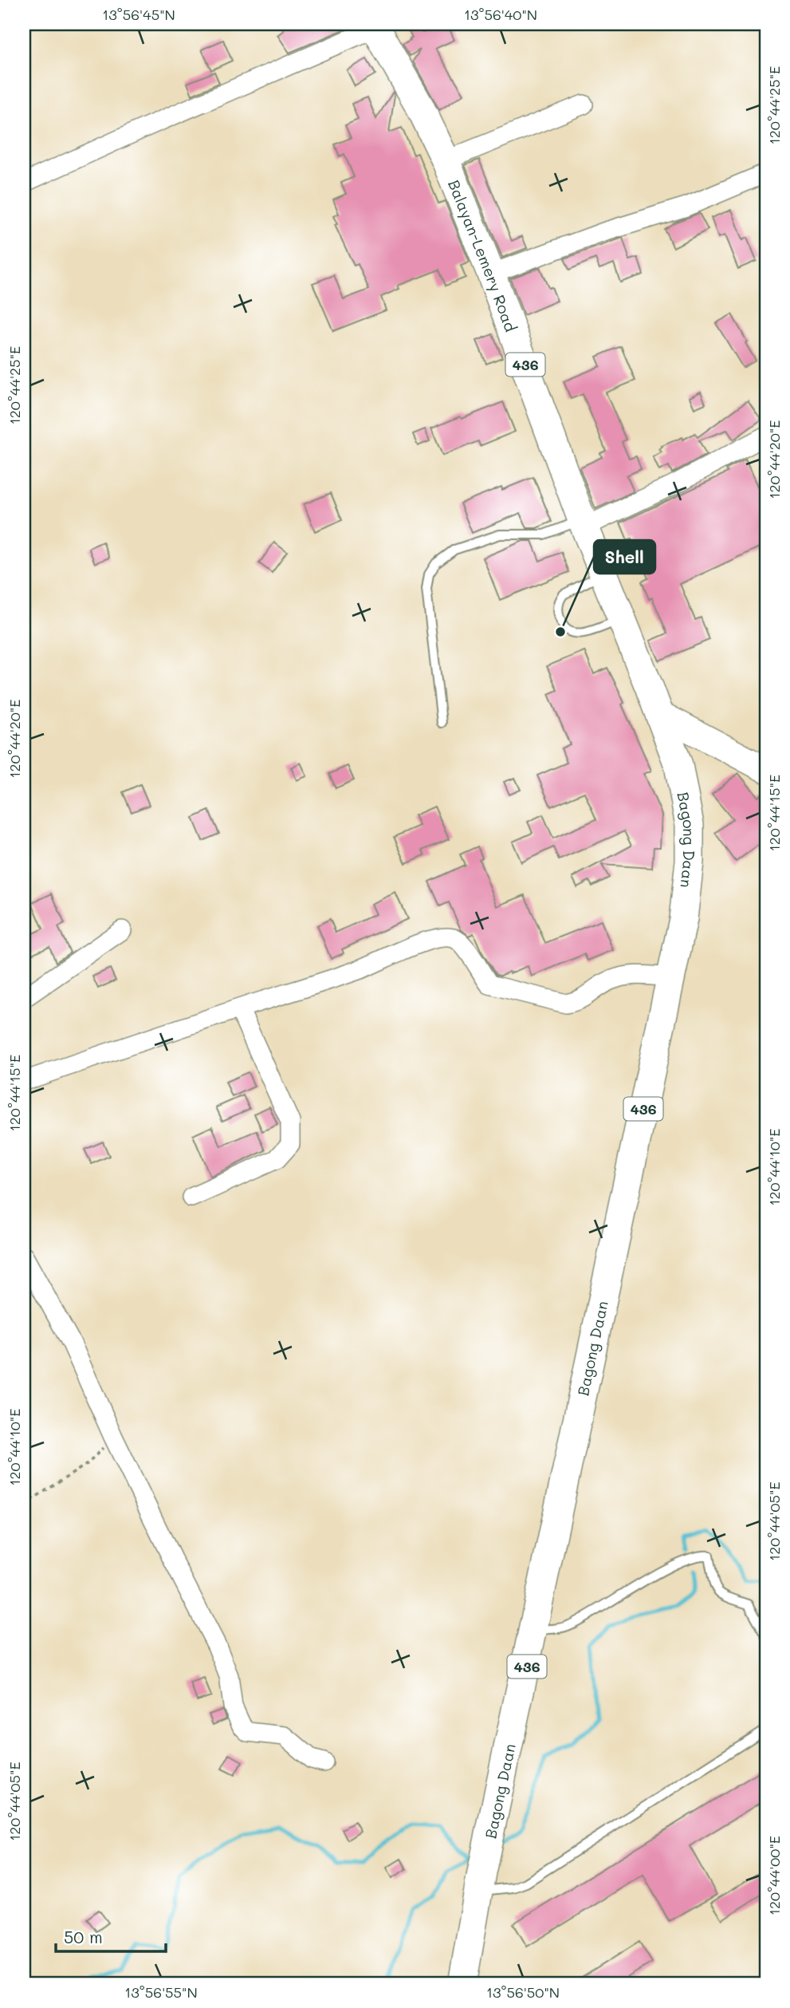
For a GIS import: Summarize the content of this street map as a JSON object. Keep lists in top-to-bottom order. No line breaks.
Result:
{"streets":{"main road":["Balayan-Lemery Road","436","Bagong Daan"]},"crossings":[["Balayan-Lemery Road","Bagong Daan"]],"places":["Shell"],"scale_bar":"50 m","coordinates":["13°56'45\"N","13°56'40\"N","120°44'25\"E","120°44'20\"E","120°44'15\"E","120°44'10\"E","120°44'05\"E","120°44'00\"E","13°56'55\"N","13°56'50\"N"]}
